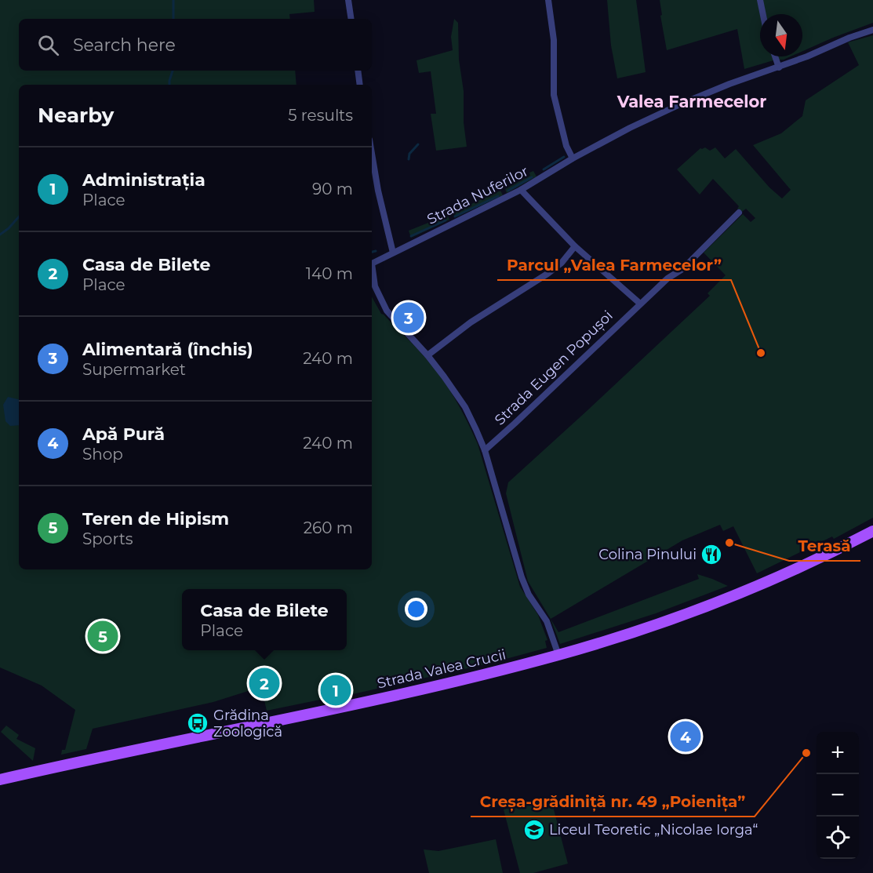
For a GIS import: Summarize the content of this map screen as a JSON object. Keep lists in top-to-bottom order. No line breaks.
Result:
{"streets":{"main road":["Strada Valea Crucii"],"street":["Strada Nuferilor","Strada Eugen Popușoi"]},"districts":["Valea Farmecelor"],"places":{"other":["Parcul „Valea Farmecelor”","Terasă","Creșa-grădiniță nr. 49 „Poienița”"],"restaurant":["Colina Pinului"],"bus stop":["Grădina Zoologică"],"school or university":["Liceul Teoretic „Nicolae Iorga“"]},"north":"bottom","page":{"search":"Search here","heading":["Nearby","5 results"],"list":[{"mark":"1","name":"Administrația","note":"Place","value":"90 m"},{"mark":"2","name":"Casa de Bilete","note":"Place","value":"140 m"},{"mark":"3","name":"Alimentară (închis)","note":"Supermarket","value":"240 m"},{"mark":"4","name":"Apă Pură","note":"Shop","value":"240 m"},{"mark":"5","name":"Teren de Hipism","note":"Sports","value":"260 m"}],"pins":["3","5","2","1","4"],"popup":["Casa de Bilete","Place"],"map_buttons":["+","−"]}}
